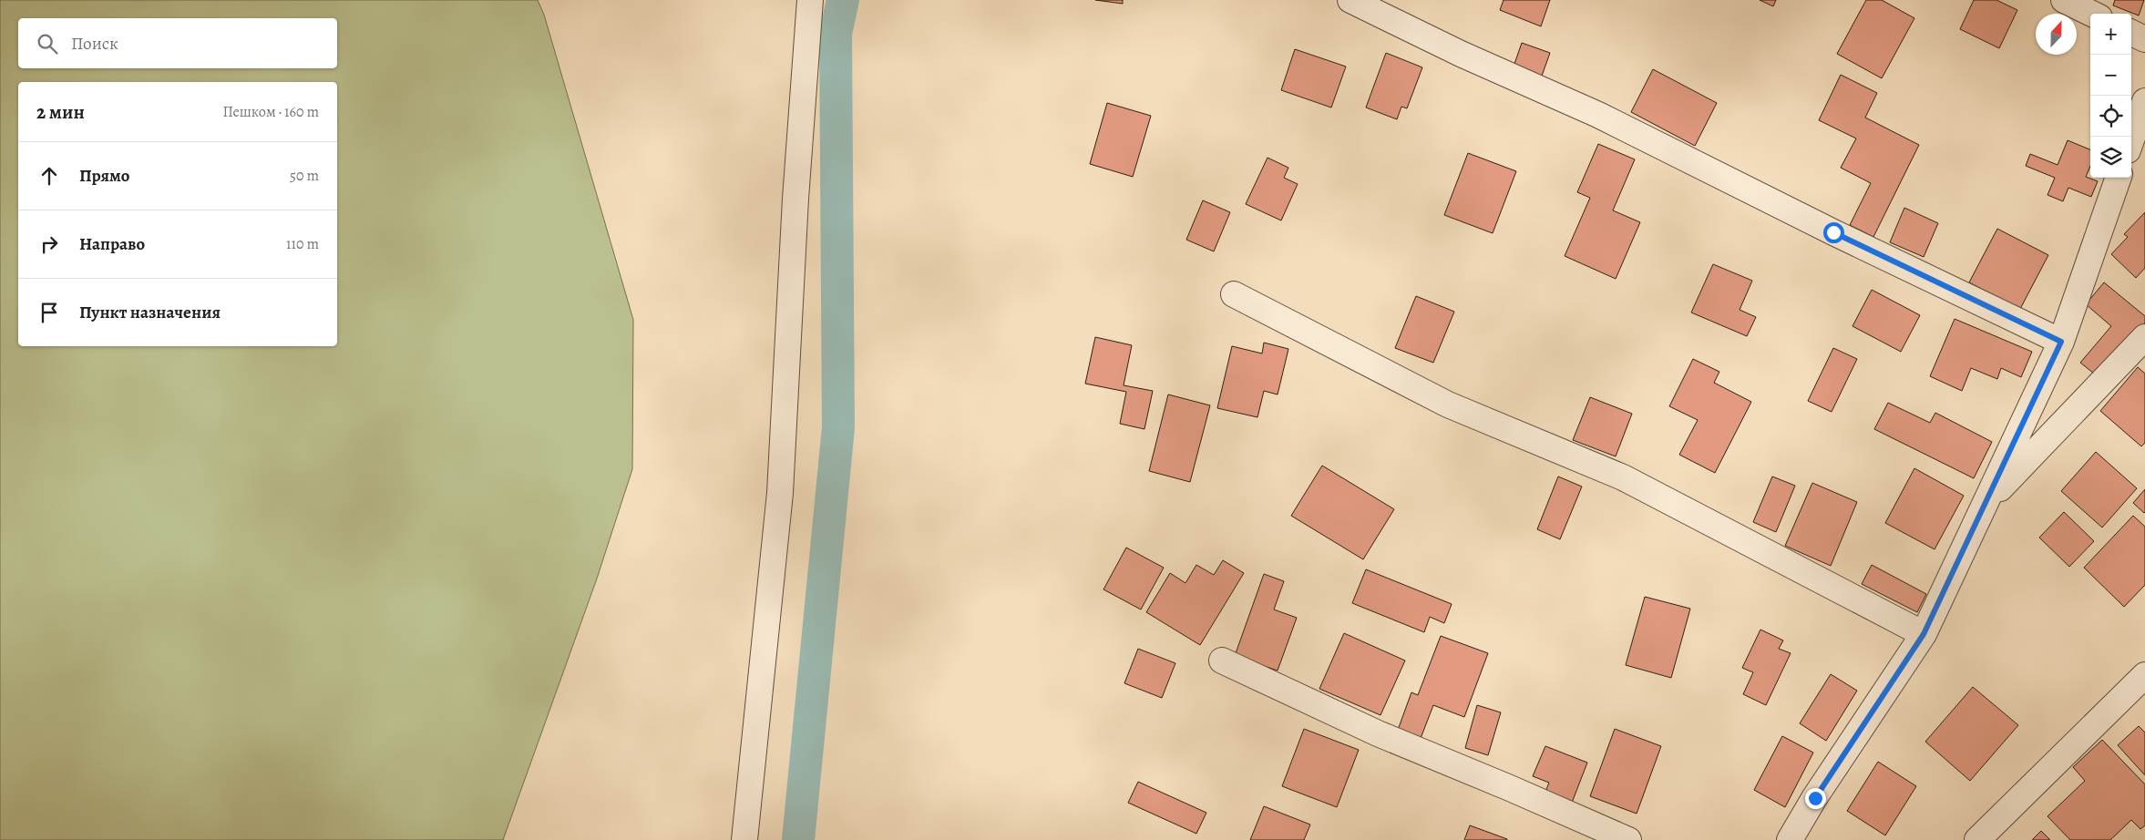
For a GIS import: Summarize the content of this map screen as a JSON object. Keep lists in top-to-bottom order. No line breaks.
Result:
{"north":"top","page":{"map_buttons":["+","−"],"search":"Поиск","heading":["2 мин","Пешком · 160 m"],"list":[["Прямо","50 m"],["Направо","110 m"],"Пункт назначения"]}}
